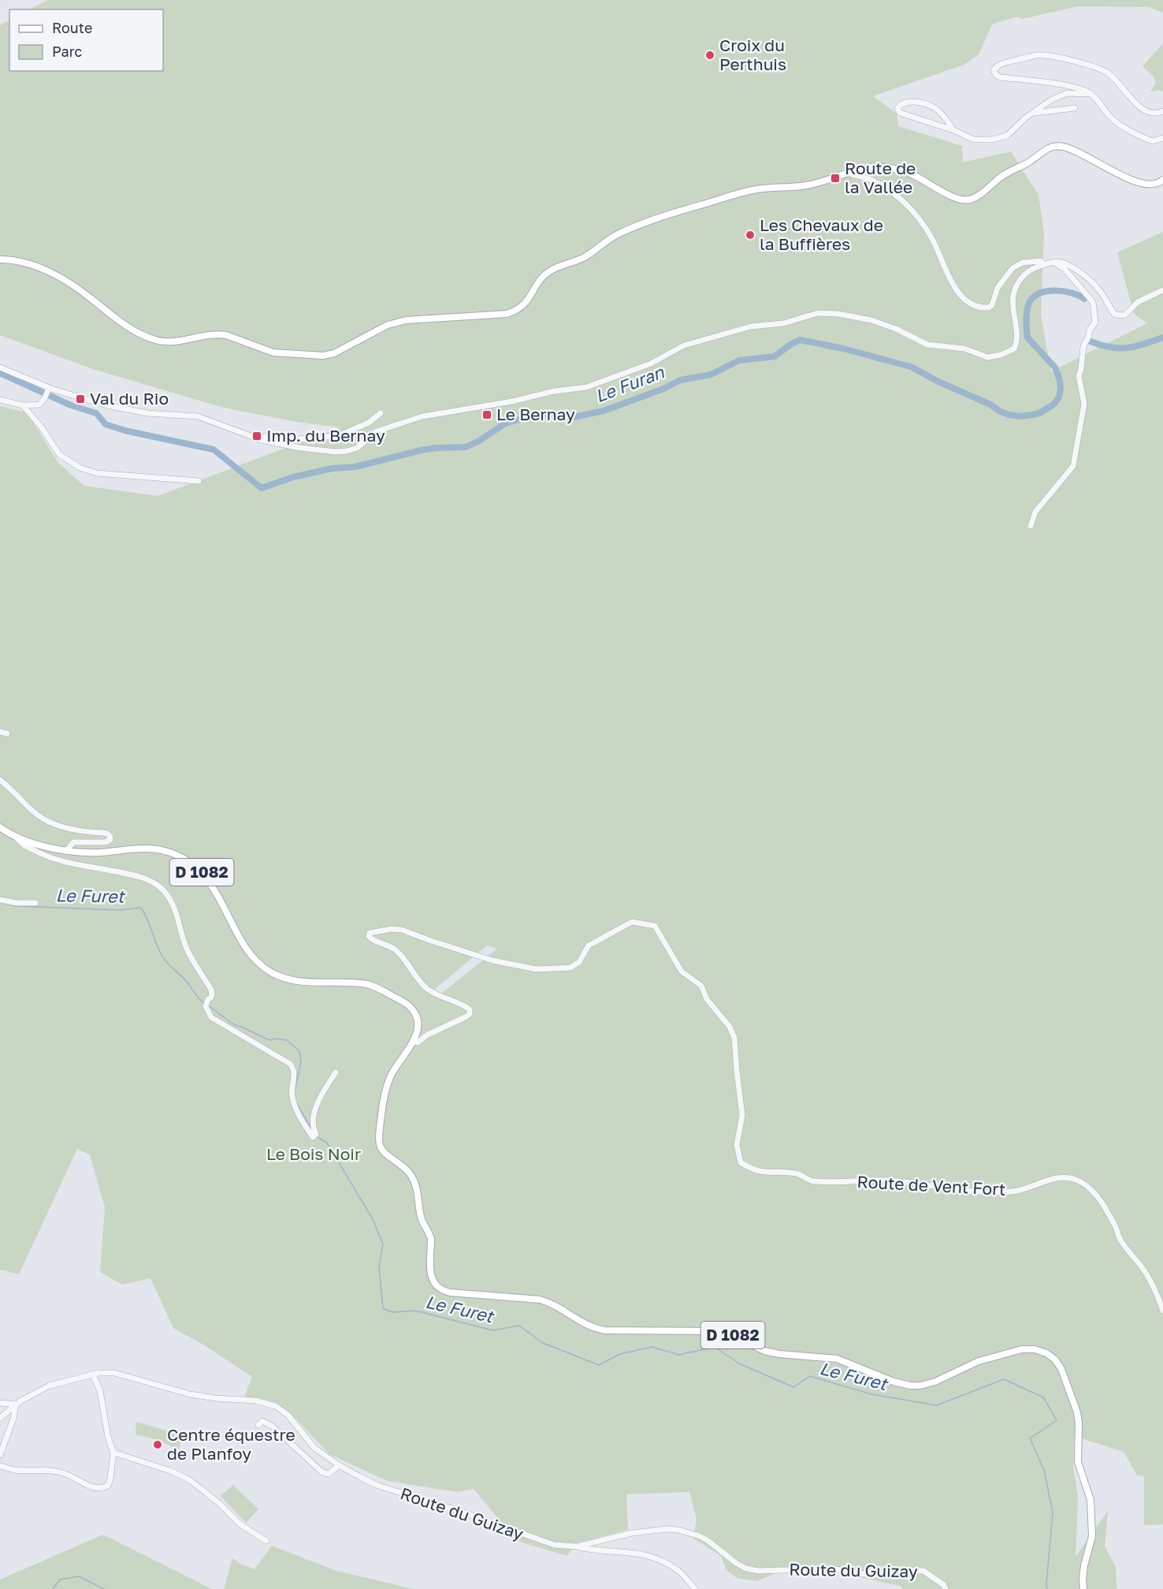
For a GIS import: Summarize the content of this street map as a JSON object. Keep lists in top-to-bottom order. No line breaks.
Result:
{"streets":{"main road":["D 1082"],"street":["Route de Vent Fort","Route du Guizay"]},"crossings":[["D 1082","Route de Vent Fort"]],"water":["Le Furan","Le Furet"],"parks":["Le Bois Noir"],"places":{"other":["Croix du Perthuis","Les Chevaux de la Buffières","Centre équestre de Planfoy"],"transit":["Route de la Vallée","Val du Rio","Le Bernay","Imp. du Bernay"]},"legend":["Route","Parc"]}
